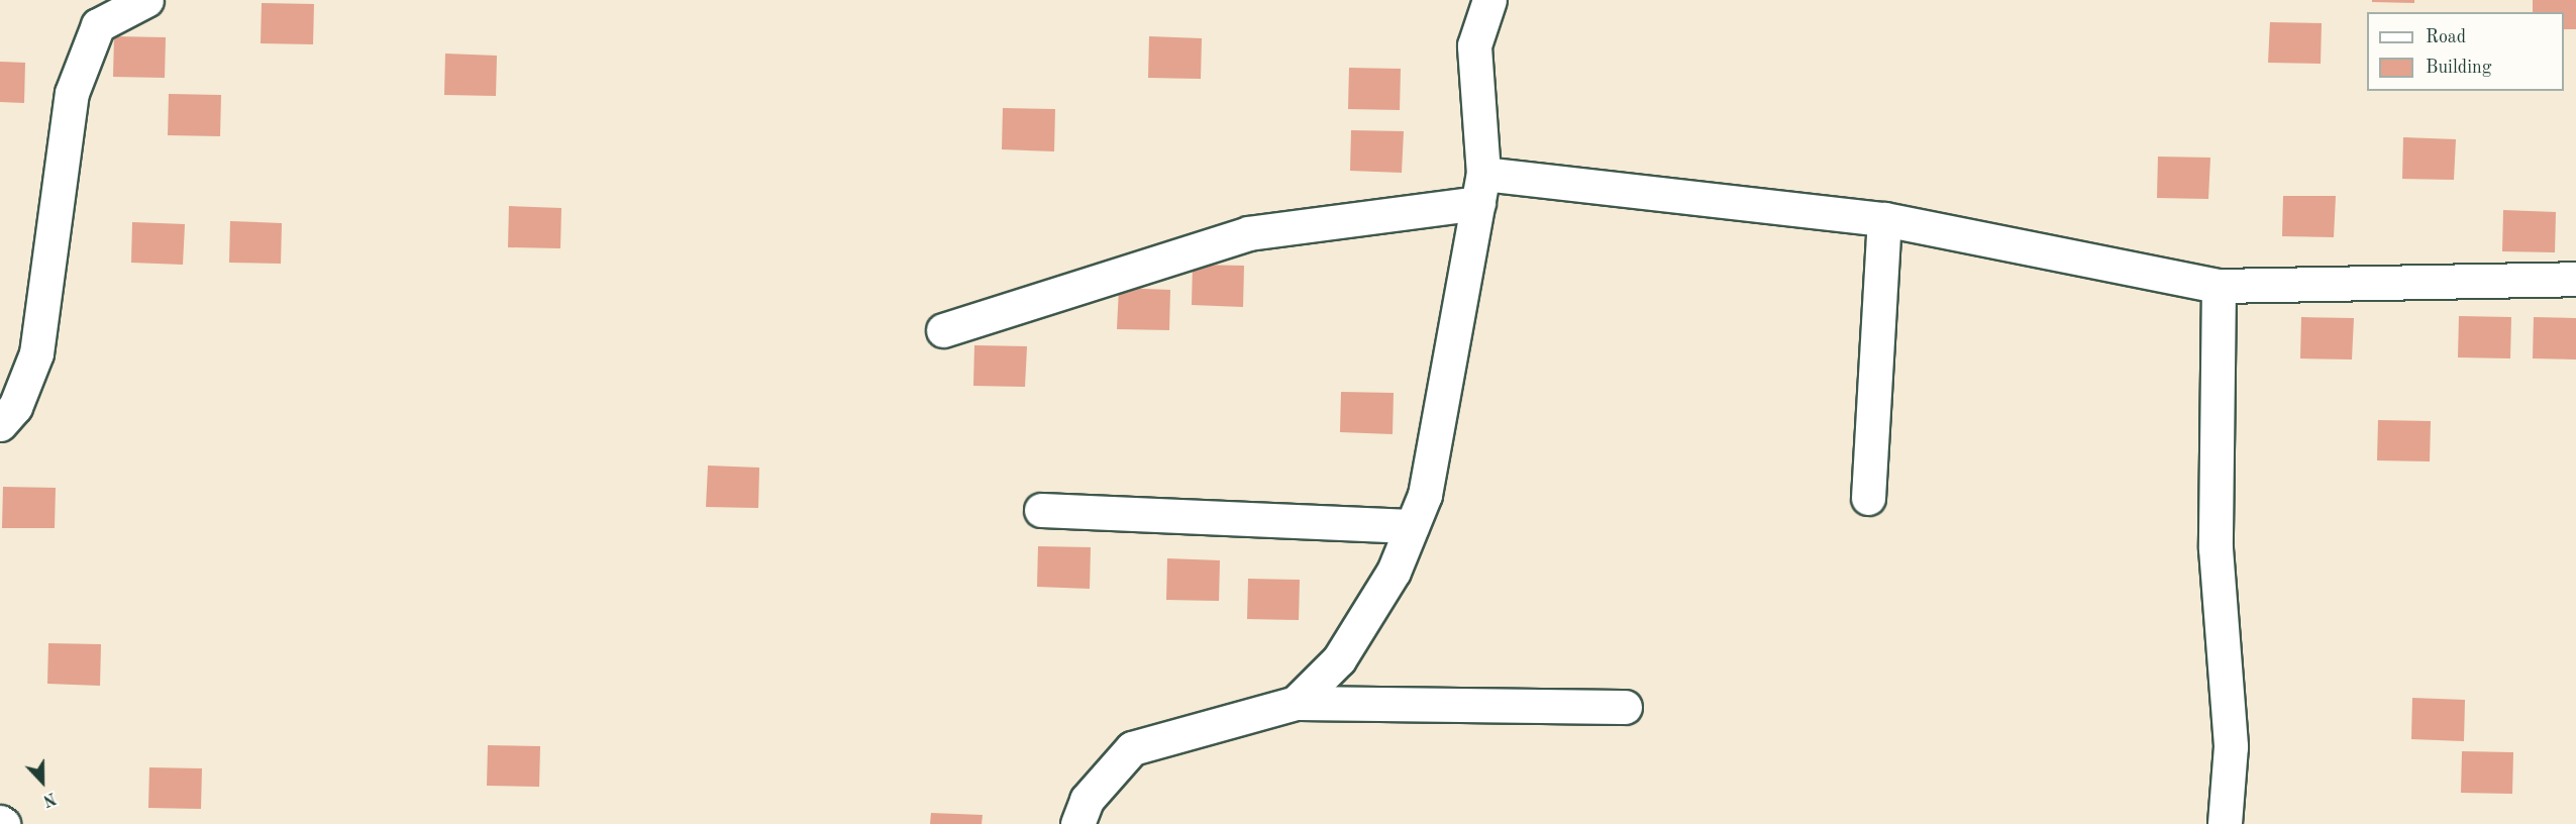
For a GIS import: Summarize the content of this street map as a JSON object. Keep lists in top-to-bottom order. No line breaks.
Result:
{"legend":["Road","Building"],"north":"bottom"}
